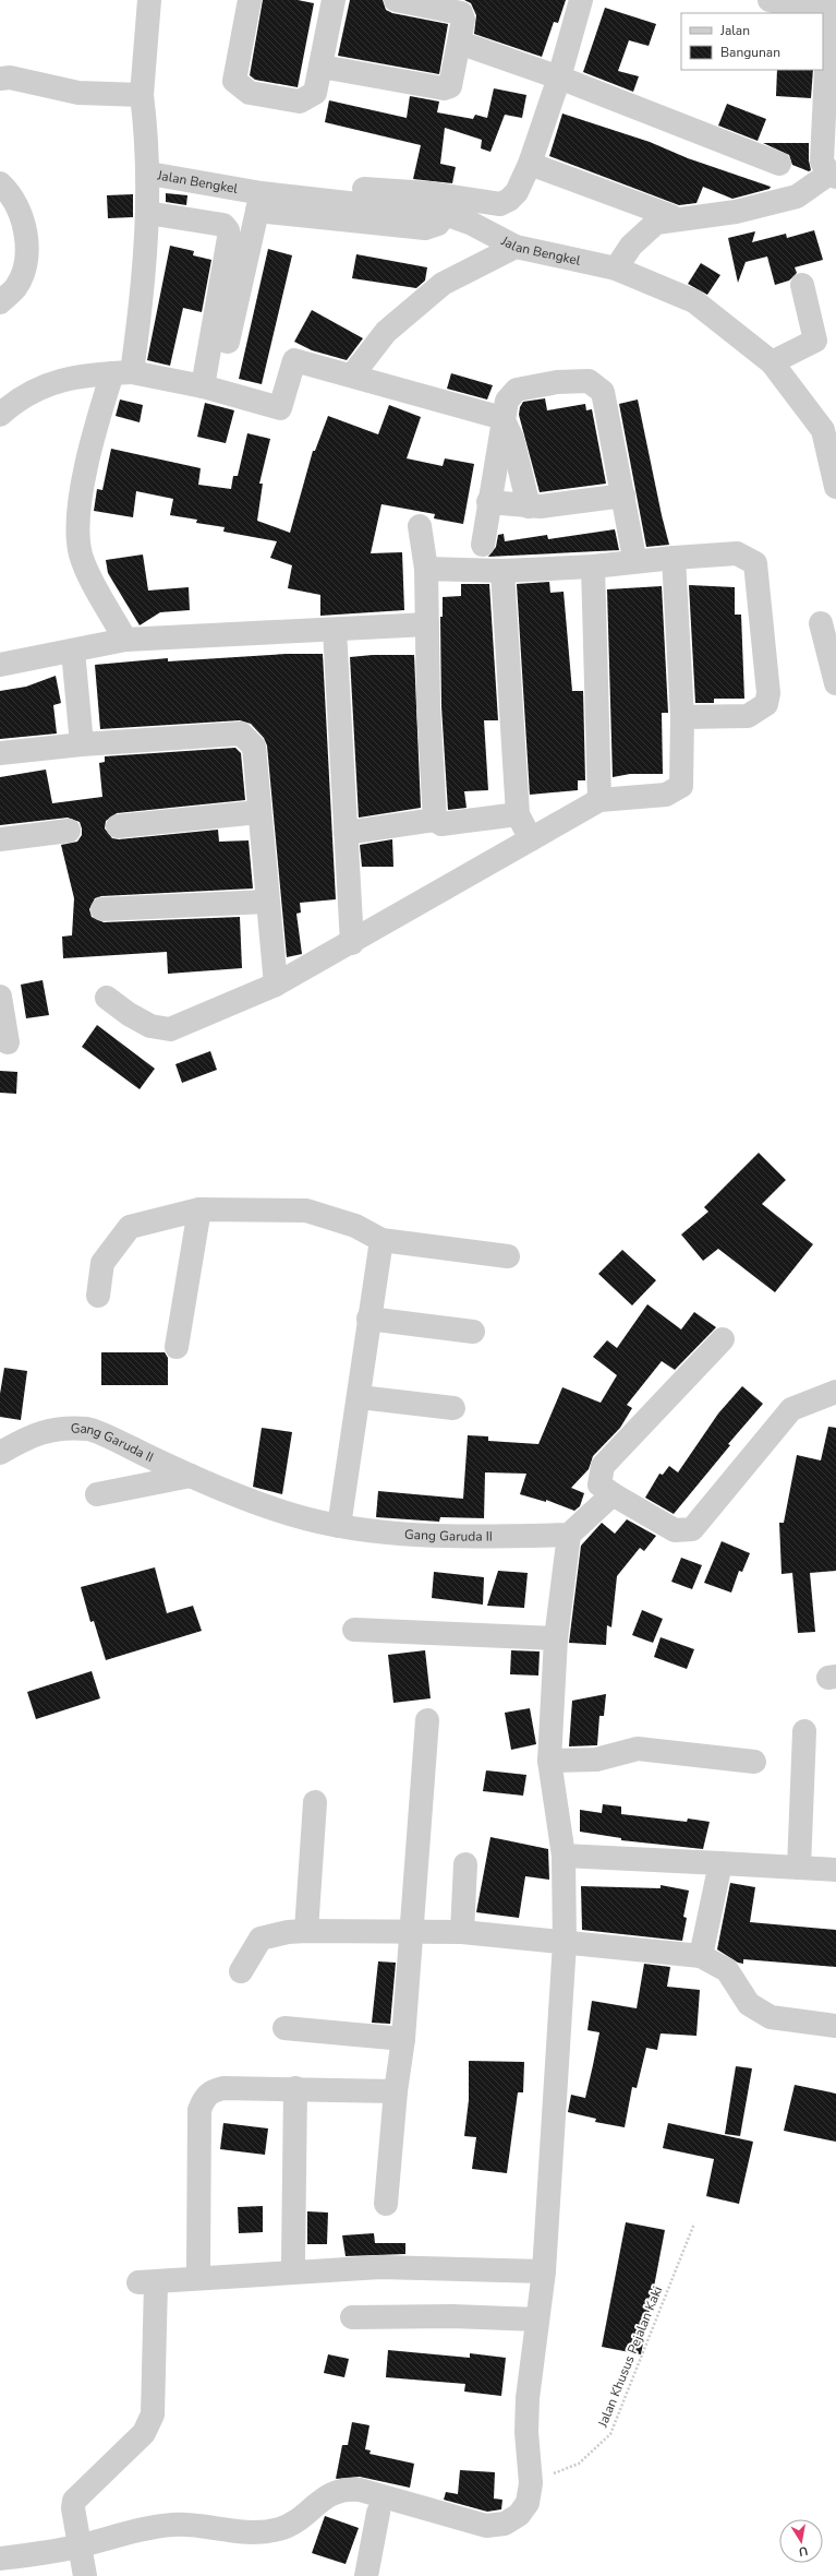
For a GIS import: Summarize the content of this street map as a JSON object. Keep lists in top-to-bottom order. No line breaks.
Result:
{"streets":{"street":["Jalan Bengkel","Gang Garuda II"],"path":["Jalan Khusus Pejalan Kaki"]},"legend":["Jalan","Bangunan"],"north":"bottom"}
